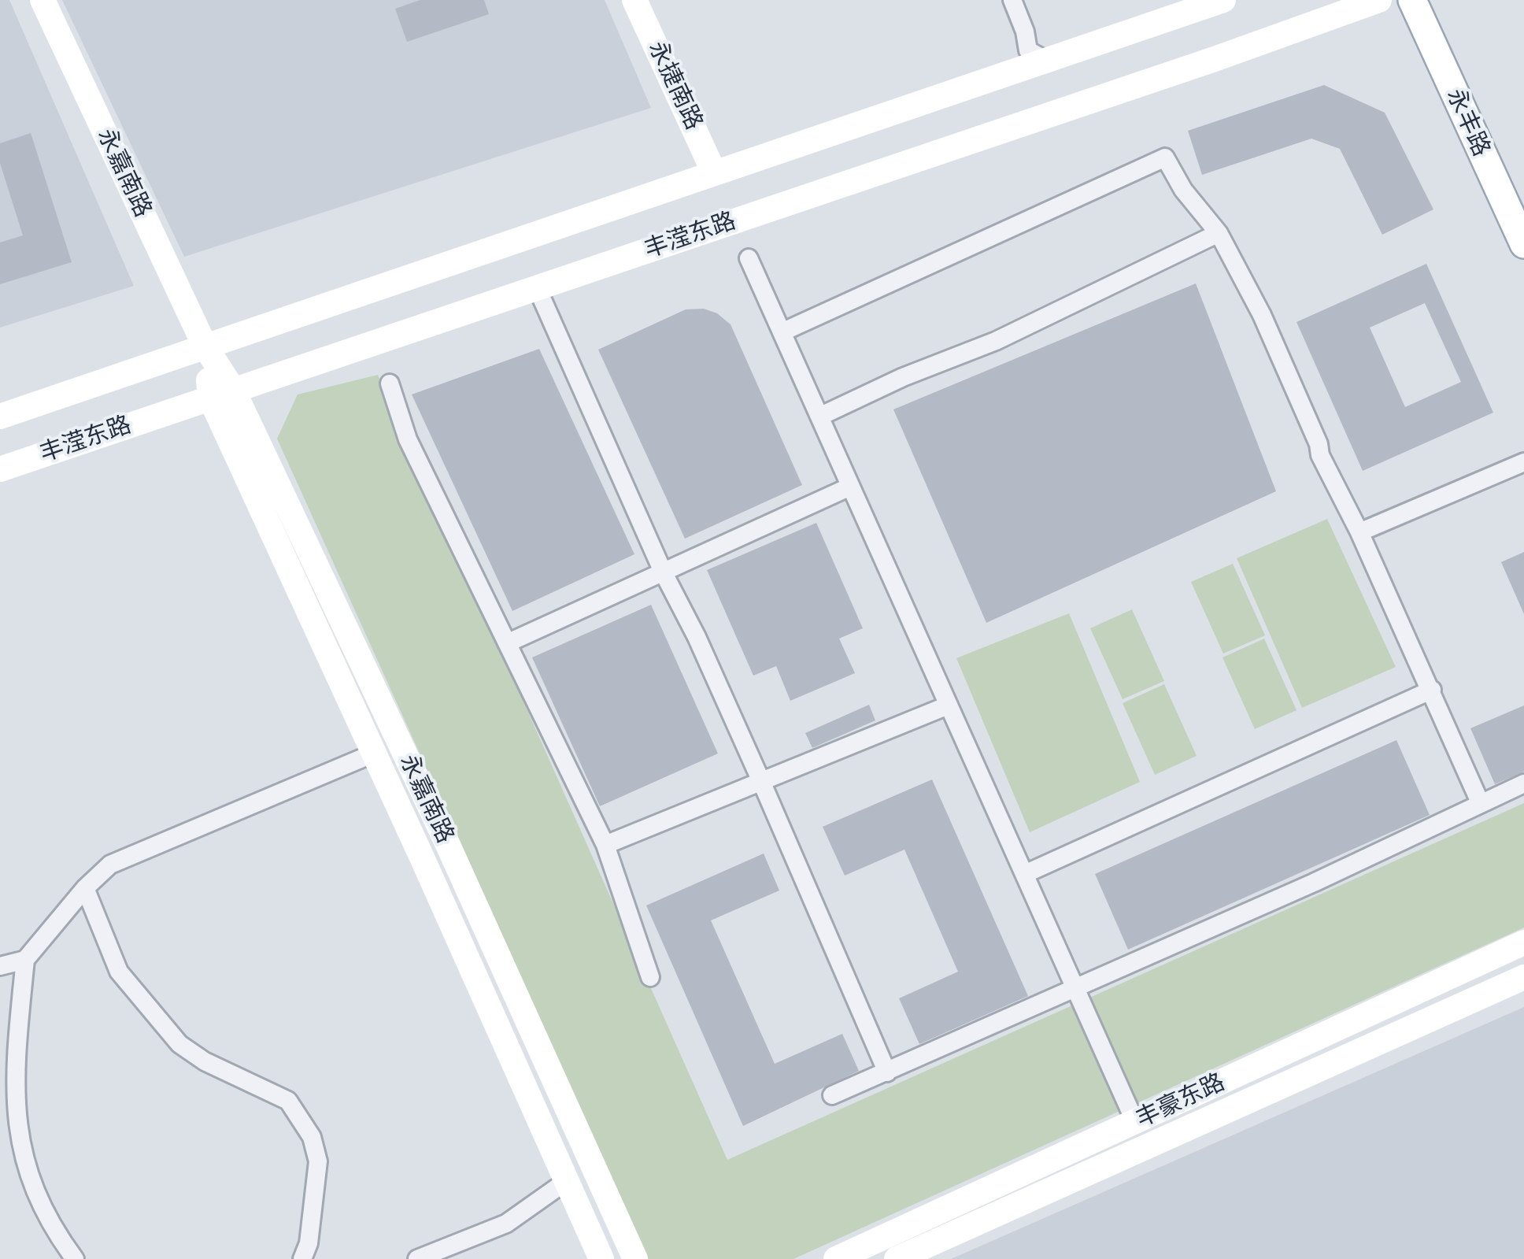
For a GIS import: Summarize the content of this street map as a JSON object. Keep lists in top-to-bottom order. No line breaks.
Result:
{"streets":{"main road":["永丰路"],"street":["永捷南路","永嘉南路","丰滢东路","丰豪东路"]},"crossings":[["永嘉南路","丰滢东路"]]}
